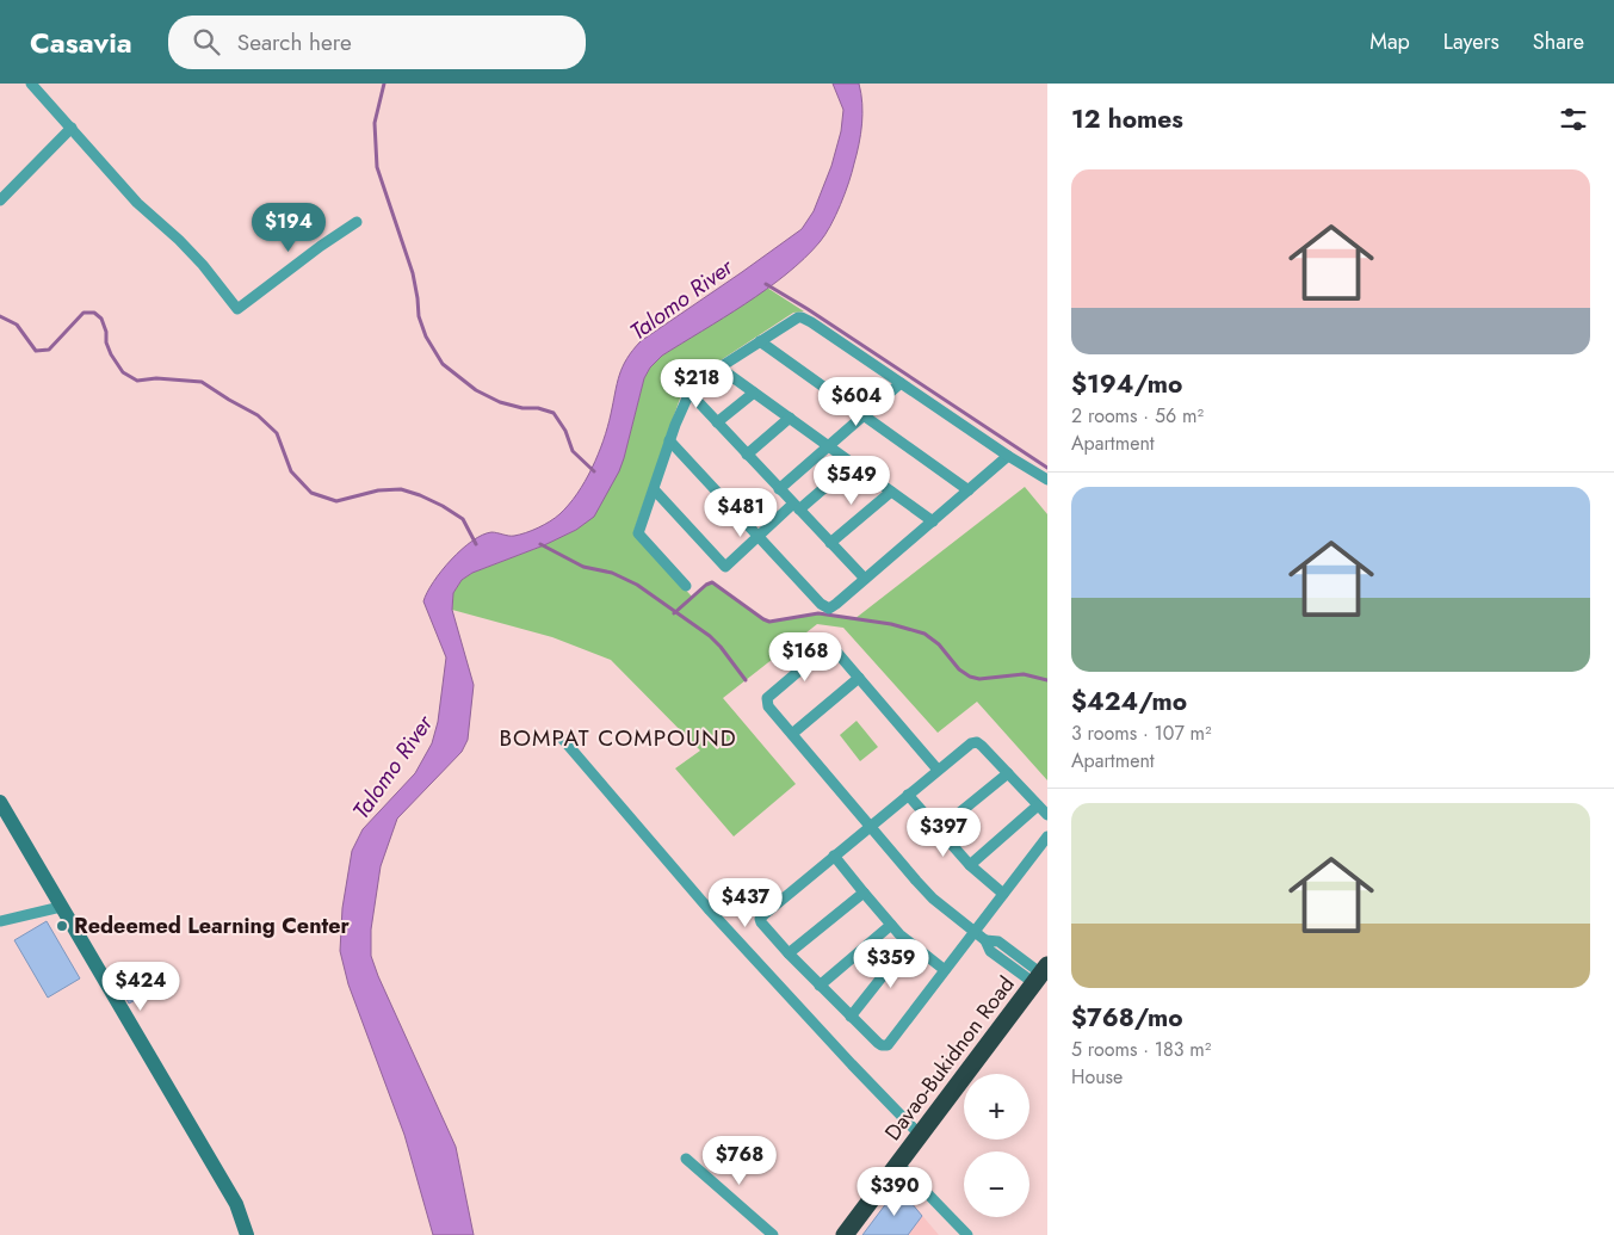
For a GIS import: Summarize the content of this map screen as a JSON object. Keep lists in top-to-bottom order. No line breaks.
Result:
{"streets":{"highway":["Davao-Bukidnon Road"]},"districts":["BOMPAT COMPOUND"],"water":["Talomo River"],"places":["Redeemed Learning Center"],"page":{"header":"Casavia","search":"Search here","nav":["Map","Layers","Share"],"heading":"12 homes","list":[{"name":"$194/mo","note":"2 rooms · 56 m² · Apartment"},{"name":"$424/mo","note":"3 rooms · 107 m² · Apartment"},{"name":"$768/mo","note":"5 rooms · 183 m² · House"}],"price":["$194","$218","$604","$549","$481","$168","$397","$437","$359","$424","$768","$390"],"map_buttons":["+","−"]}}
